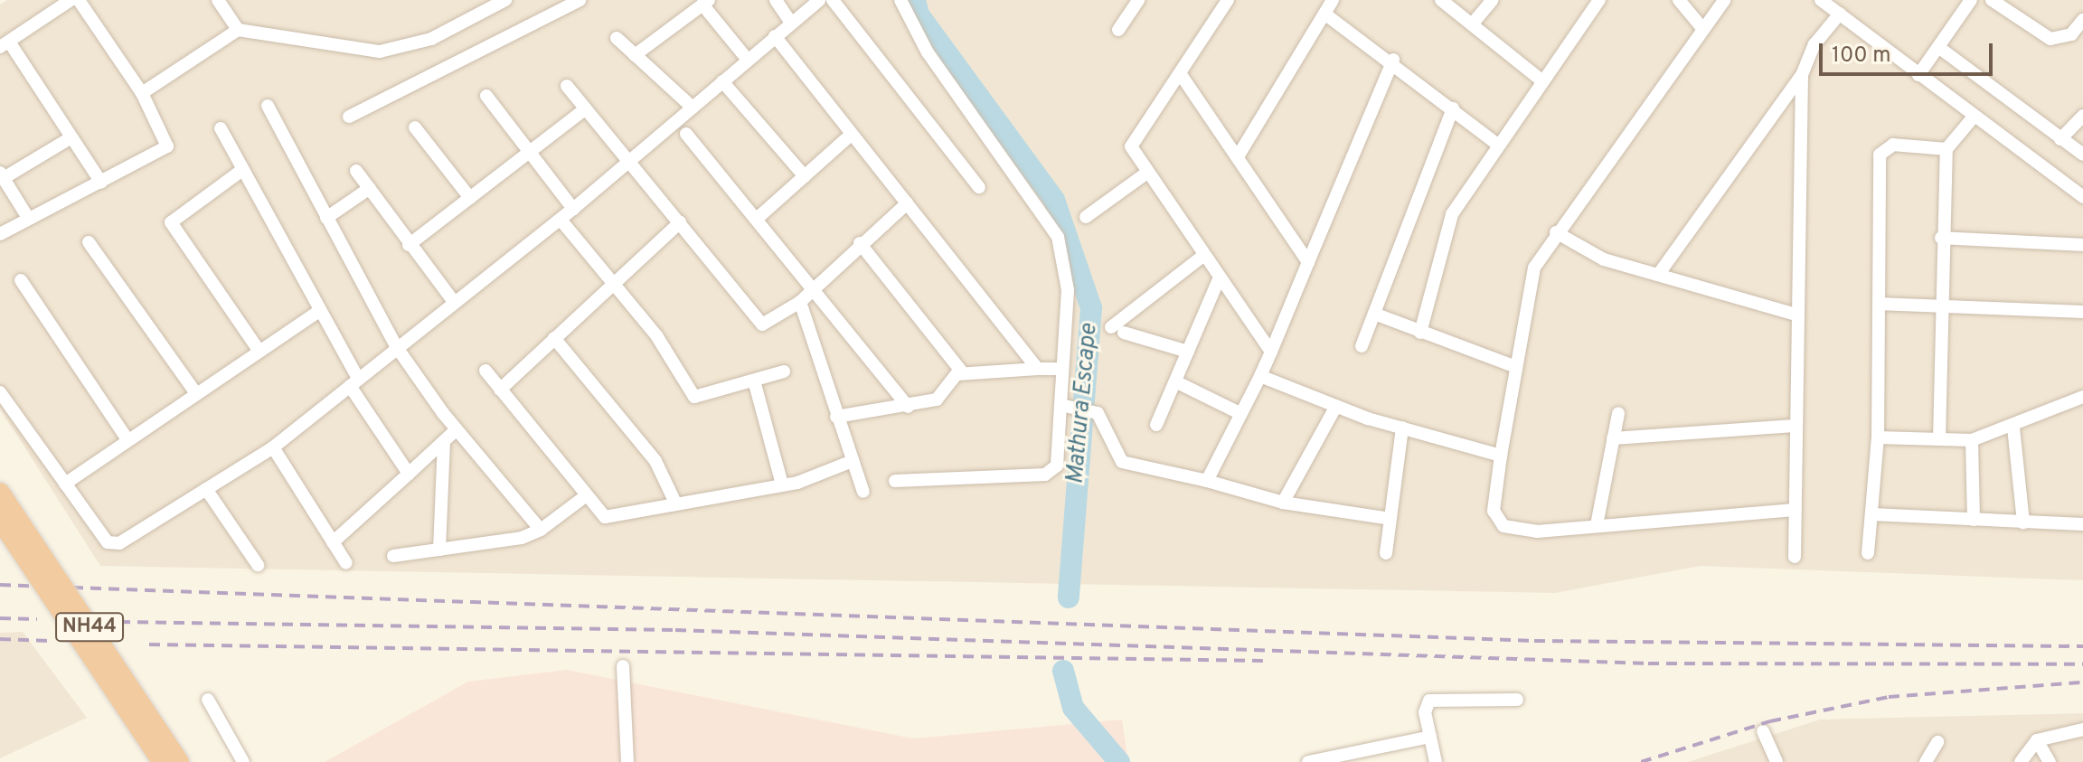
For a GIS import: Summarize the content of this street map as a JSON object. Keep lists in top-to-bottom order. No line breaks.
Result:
{"streets":{"highway":["NH44"]},"water":["Mathura Escape"],"scale_bar":"100 m"}
